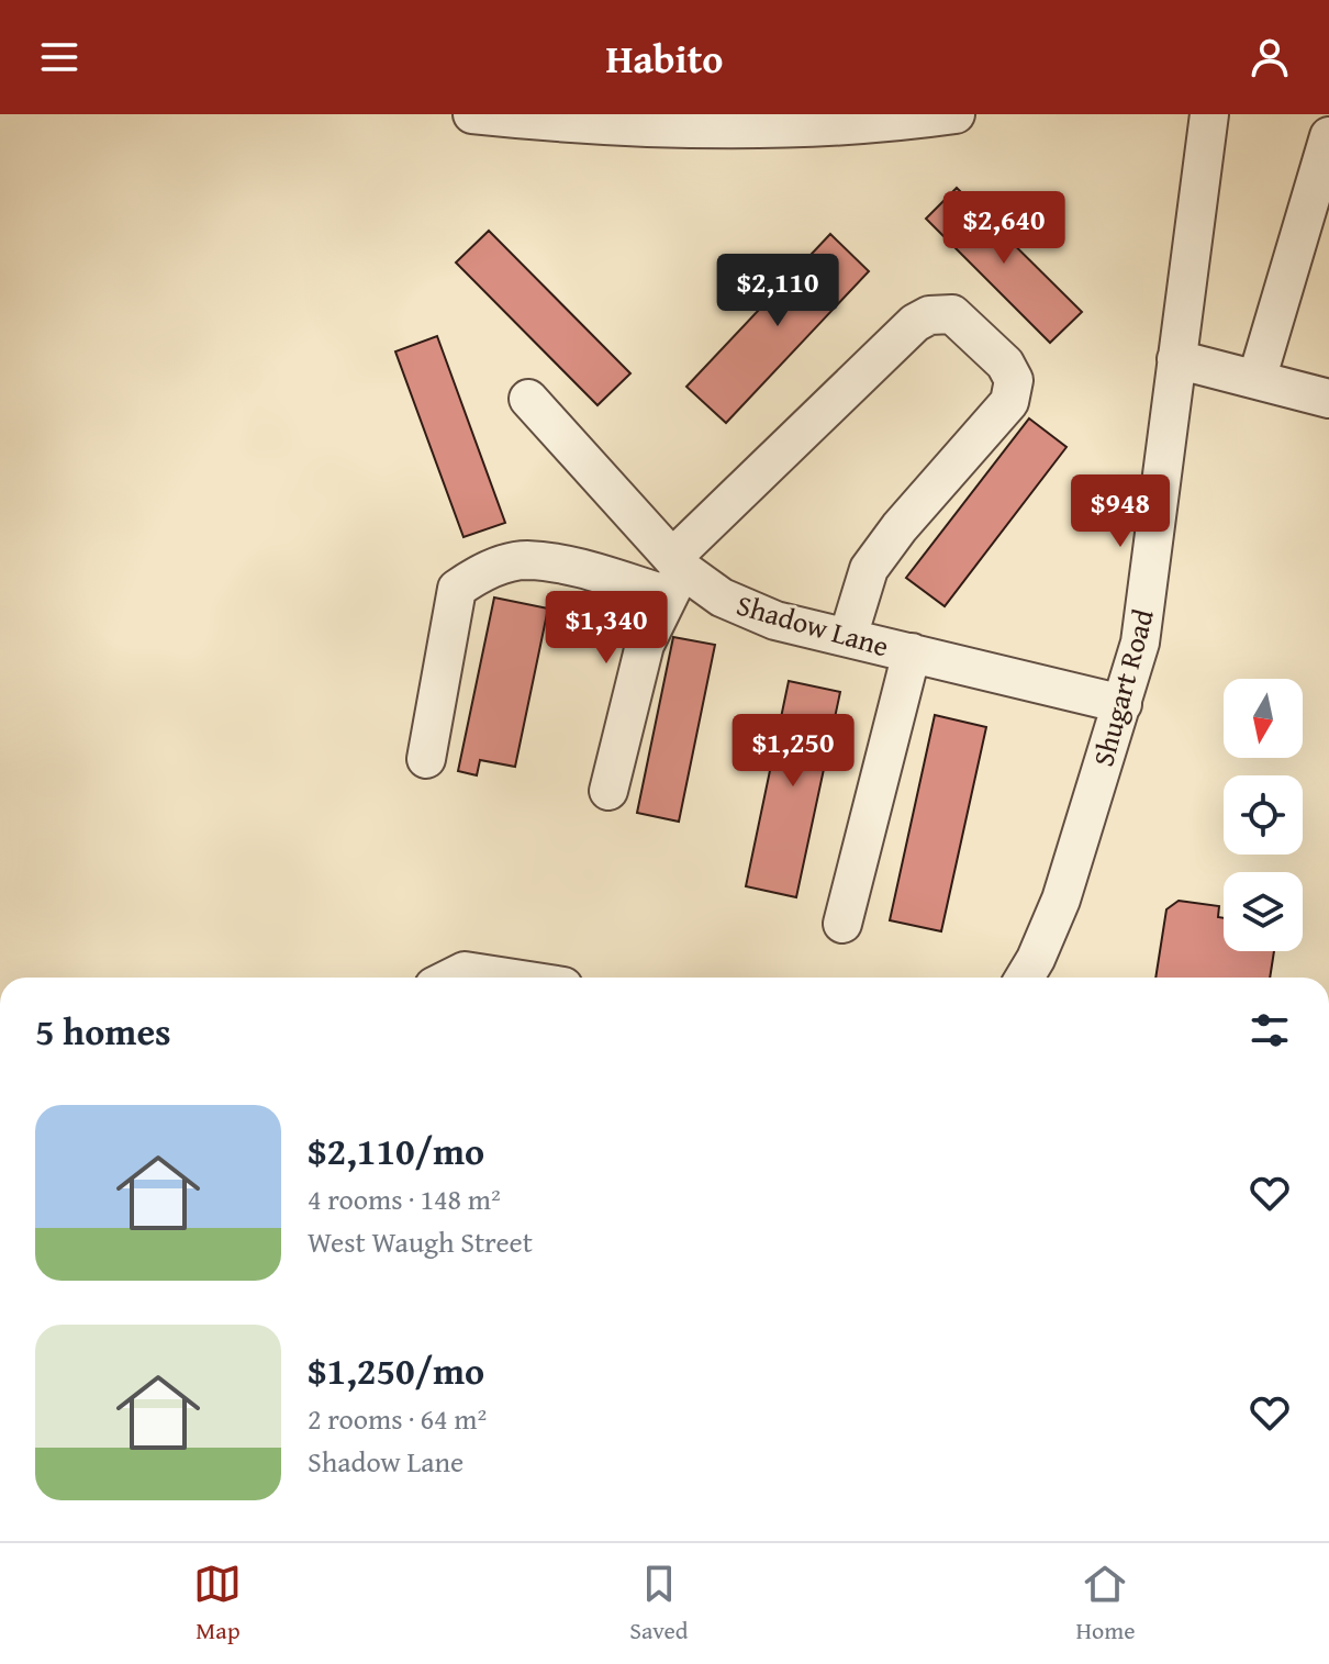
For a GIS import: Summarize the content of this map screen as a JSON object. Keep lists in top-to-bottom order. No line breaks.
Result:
{"streets":{"street":["Shadow Lane","Shugart Road"]},"crossings":[["Shadow Lane","Shugart Road"]],"north":"bottom","page":{"header":"Habito","price":["$2,640","$2,110","$948","$1,340","$1,250"],"heading":"5 homes","list":[{"name":"$2,110/mo","note":"4 rooms · 148 m² · West Waugh Street"},{"name":"$1,250/mo","note":"2 rooms · 64 m² · Shadow Lane"}],"tabs":["Map","Saved","Home"]}}
